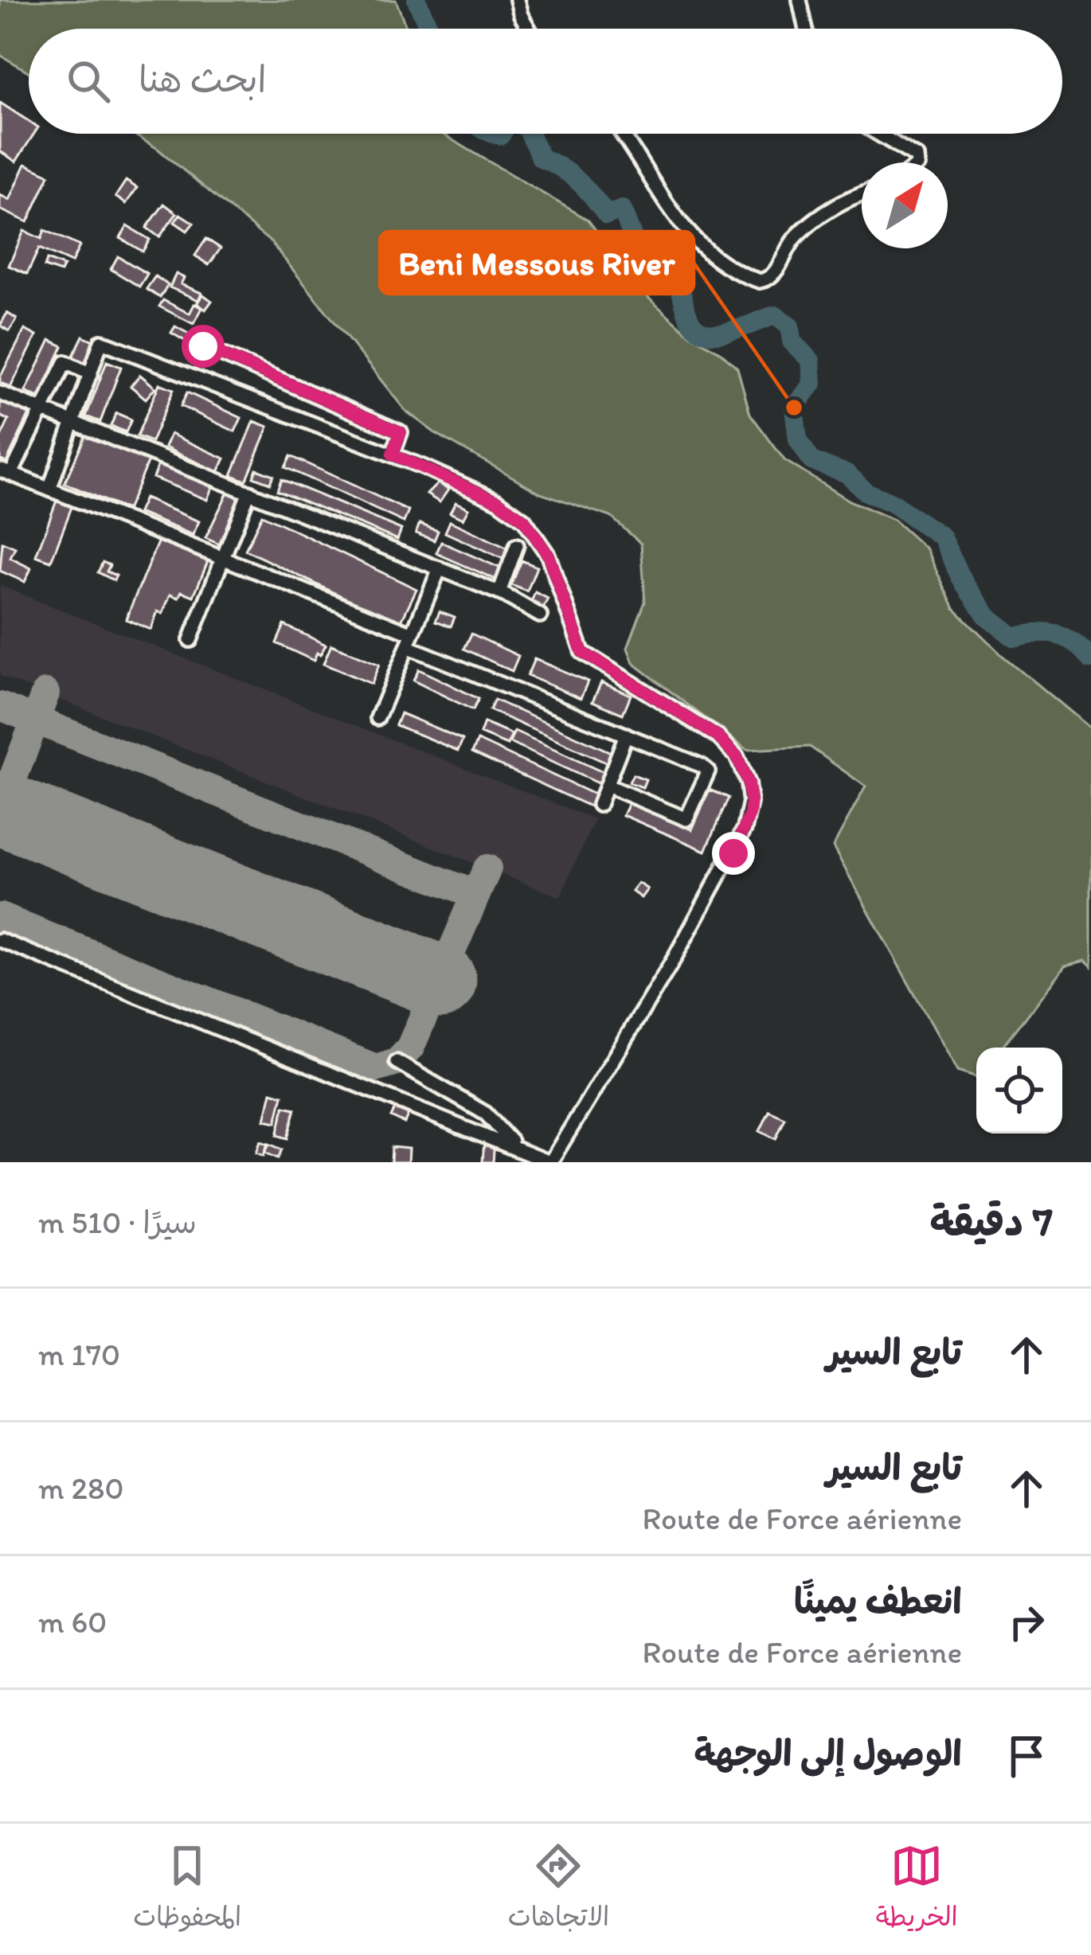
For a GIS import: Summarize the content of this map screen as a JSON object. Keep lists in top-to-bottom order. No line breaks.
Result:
{"places":["Beni Messous River"],"north":"top right","page":{"search":"ابحث هنا","heading":["7 دقيقة","سيرًا · 510 m"],"list":[["تابع السير","170 m"],["تابع السير","Route de Force aérienne","280 m"],["انعطف يمينًا","Route de Force aérienne","60 m"],"الوصول إلى الوجهة"],"nav":["الخريطة","الاتجاهات","المحفوظات"]}}
